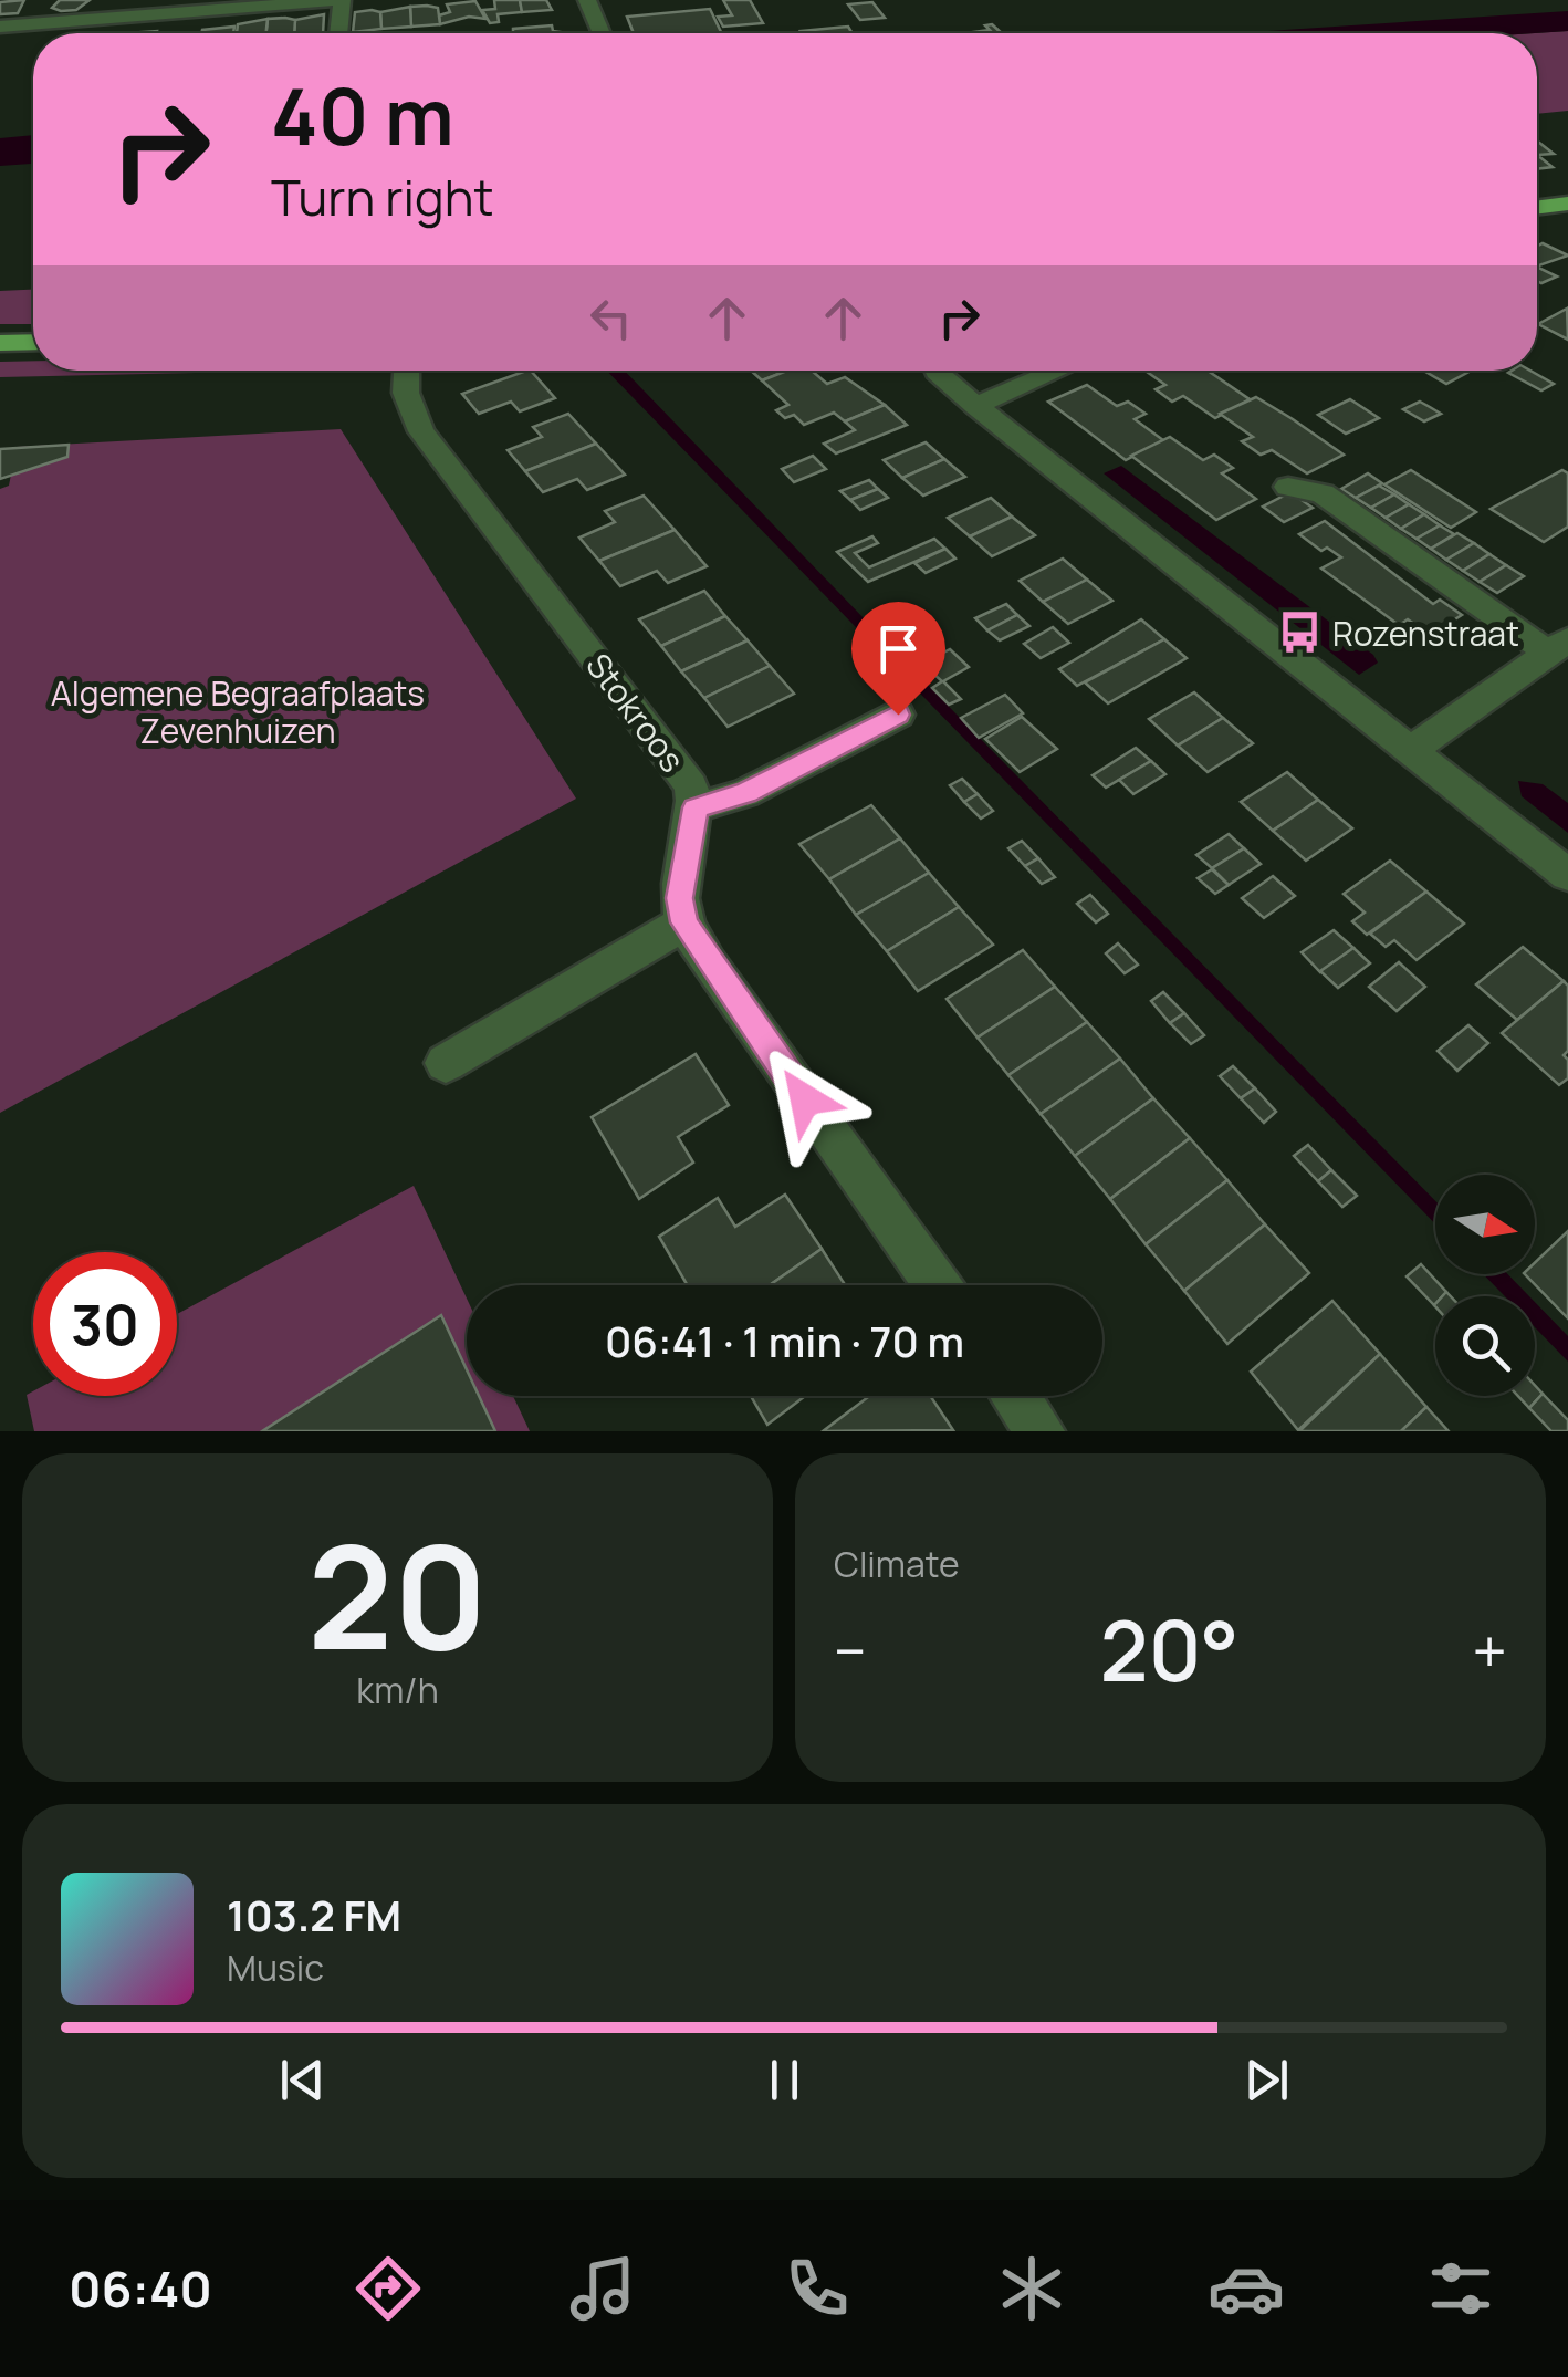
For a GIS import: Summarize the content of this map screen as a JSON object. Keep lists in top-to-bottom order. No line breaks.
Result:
{"streets":{"street":["Stokroos"]},"parks":["Algemene Begraafplaats Zevenhuizen"],"places":{"bus stop":["Rozenstraat"]},"north":"right","page":{"turn":["40 m","Turn right"],"limit":"30","trip":"06:41 · 1 min · 70 m","tile":[["20","km/h"],"Climate"],"heat":["−","20°","+"],"song":["103.2 FM","Music"],"tabs":"06:40"}}
